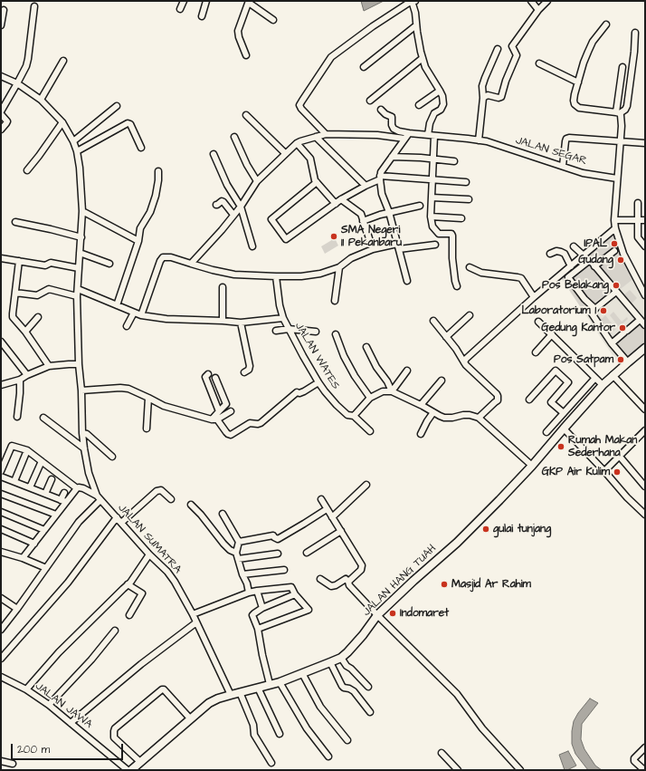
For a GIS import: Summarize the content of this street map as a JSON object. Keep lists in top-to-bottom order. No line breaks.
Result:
{"streets":{"main road":["JALAN HANG TUAH"],"street":["JALAN SEGAR","JALAN WATES","JALAN SUMATRA","JALAN JAWA"]},"crossings":[["JALAN SUMATRA","JALAN HANG TUAH"]],"places":["SMA Negeri 11 Pekanbaru","IPAL","Gudang","Pos Belakang","Laboratorium 1","Gedung Kantor","Pos Satpam","Rumah Makan Sederhana","GKP Air Kulim","gulai tunjang","Masjid Ar Rahim","Indomaret"],"scale_bar":"200 m"}
